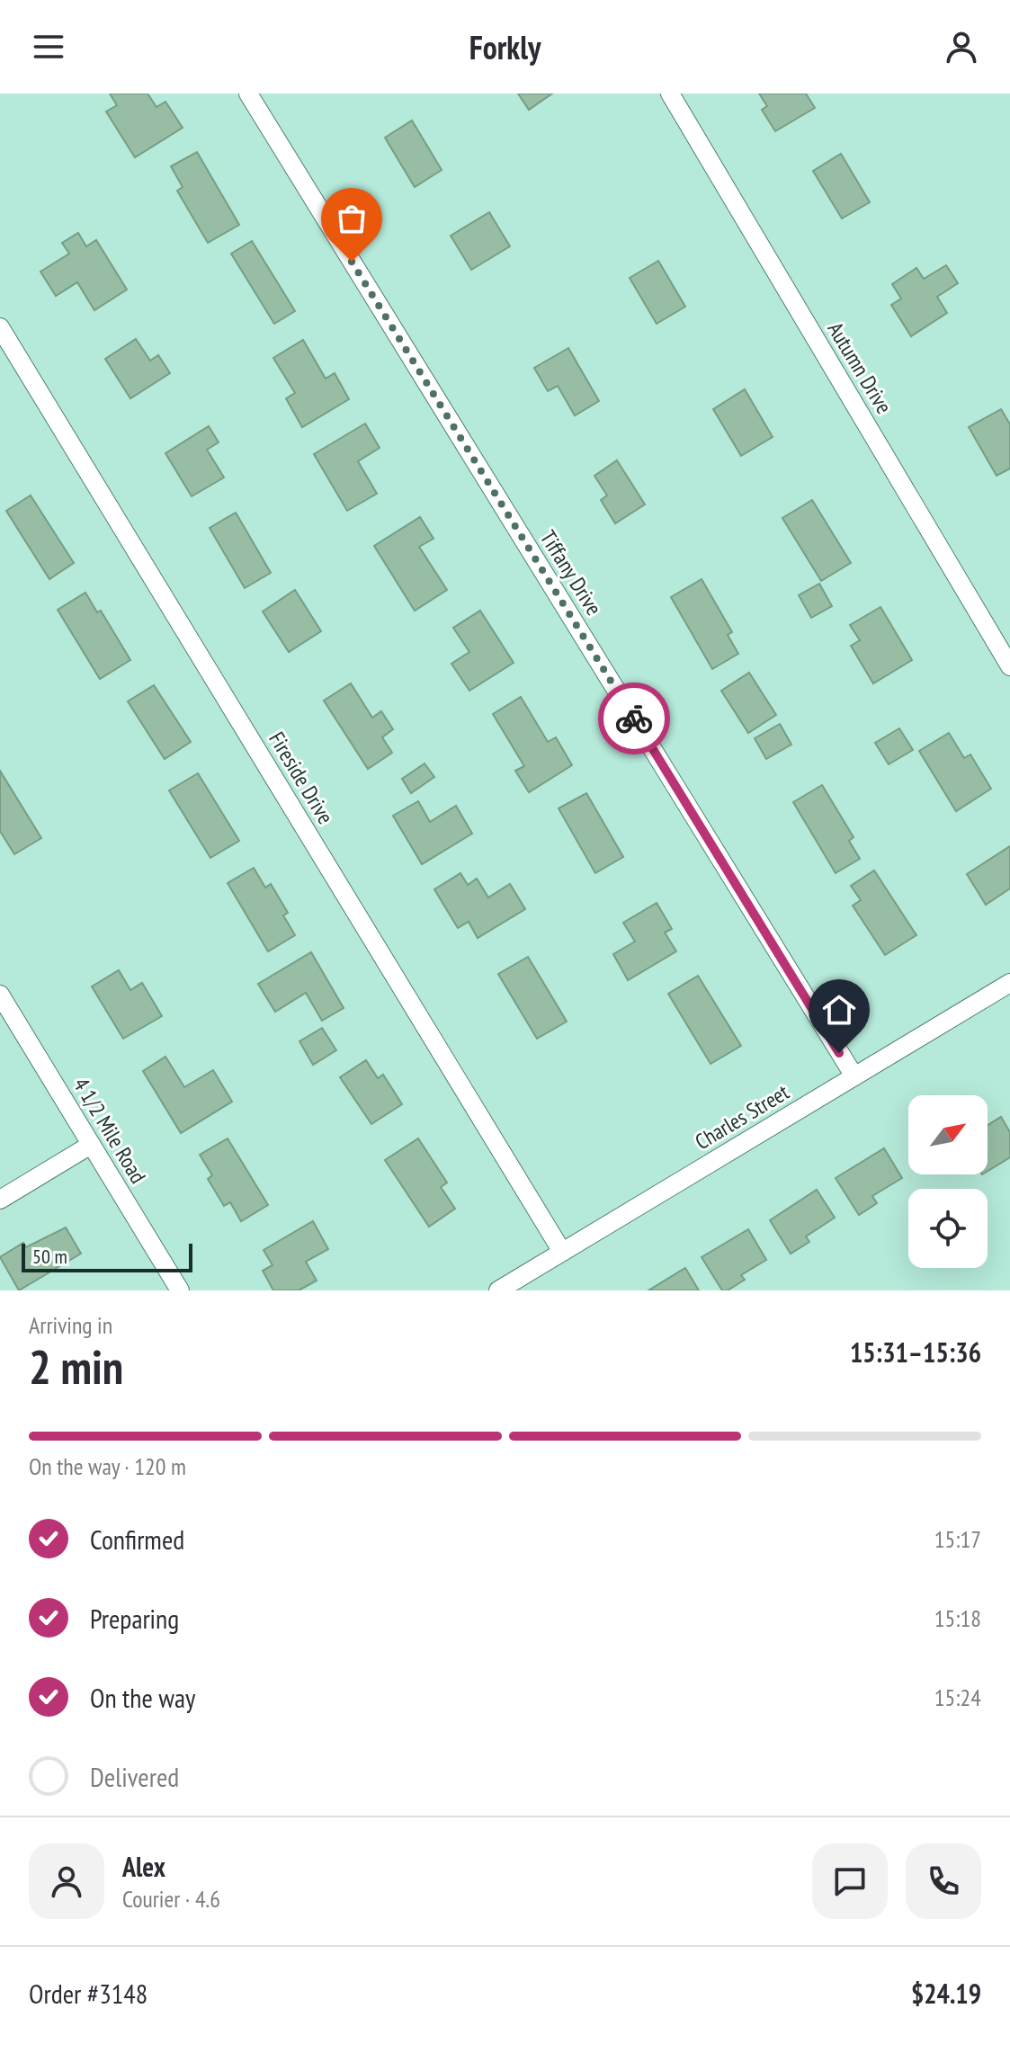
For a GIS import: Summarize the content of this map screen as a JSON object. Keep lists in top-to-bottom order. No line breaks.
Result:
{"streets":{"street":["Autumn Drive","Tiffany Drive","Fireside Drive","Charles Street","4 1/2 Mile Road"]},"crossings":[["Tiffany Drive","Charles Street"],["Fireside Drive","Charles Street"]],"scale_bar":"50 m","north":"top right","page":{"header":"Forkly","scale":"50 m","heading":["2 min","Arriving in","15:31–15:36"],"panel":["Alex","Courier · 4.6","Order #3148","$24.19"],"bar":"On the way · 120 m","list":[["Confirmed","15:17"],["Preparing","15:18"],["On the way","15:24"],"Delivered"]}}
